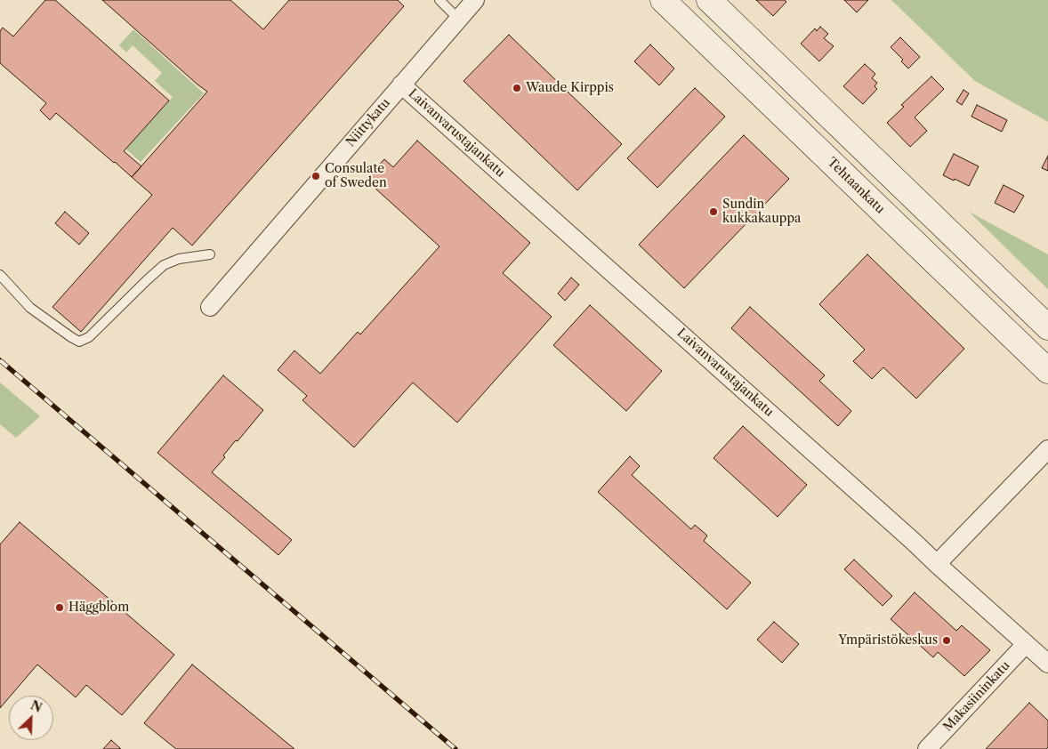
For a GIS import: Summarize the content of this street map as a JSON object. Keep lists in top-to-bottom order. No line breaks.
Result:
{"streets":{"main road":["Tehtaankatu"],"street":["Niittykatu","Laivanvarustajankatu","Makasiininkatu"]},"crossings":[["Niittykatu","Laivanvarustajankatu"],["Laivanvarustajankatu","Makasiininkatu"]],"places":["Waude Kirppis","Consulate of Sweden","Sundin kukkakauppa","Häggblom","Ympäristökeskus"],"north":"top right"}
